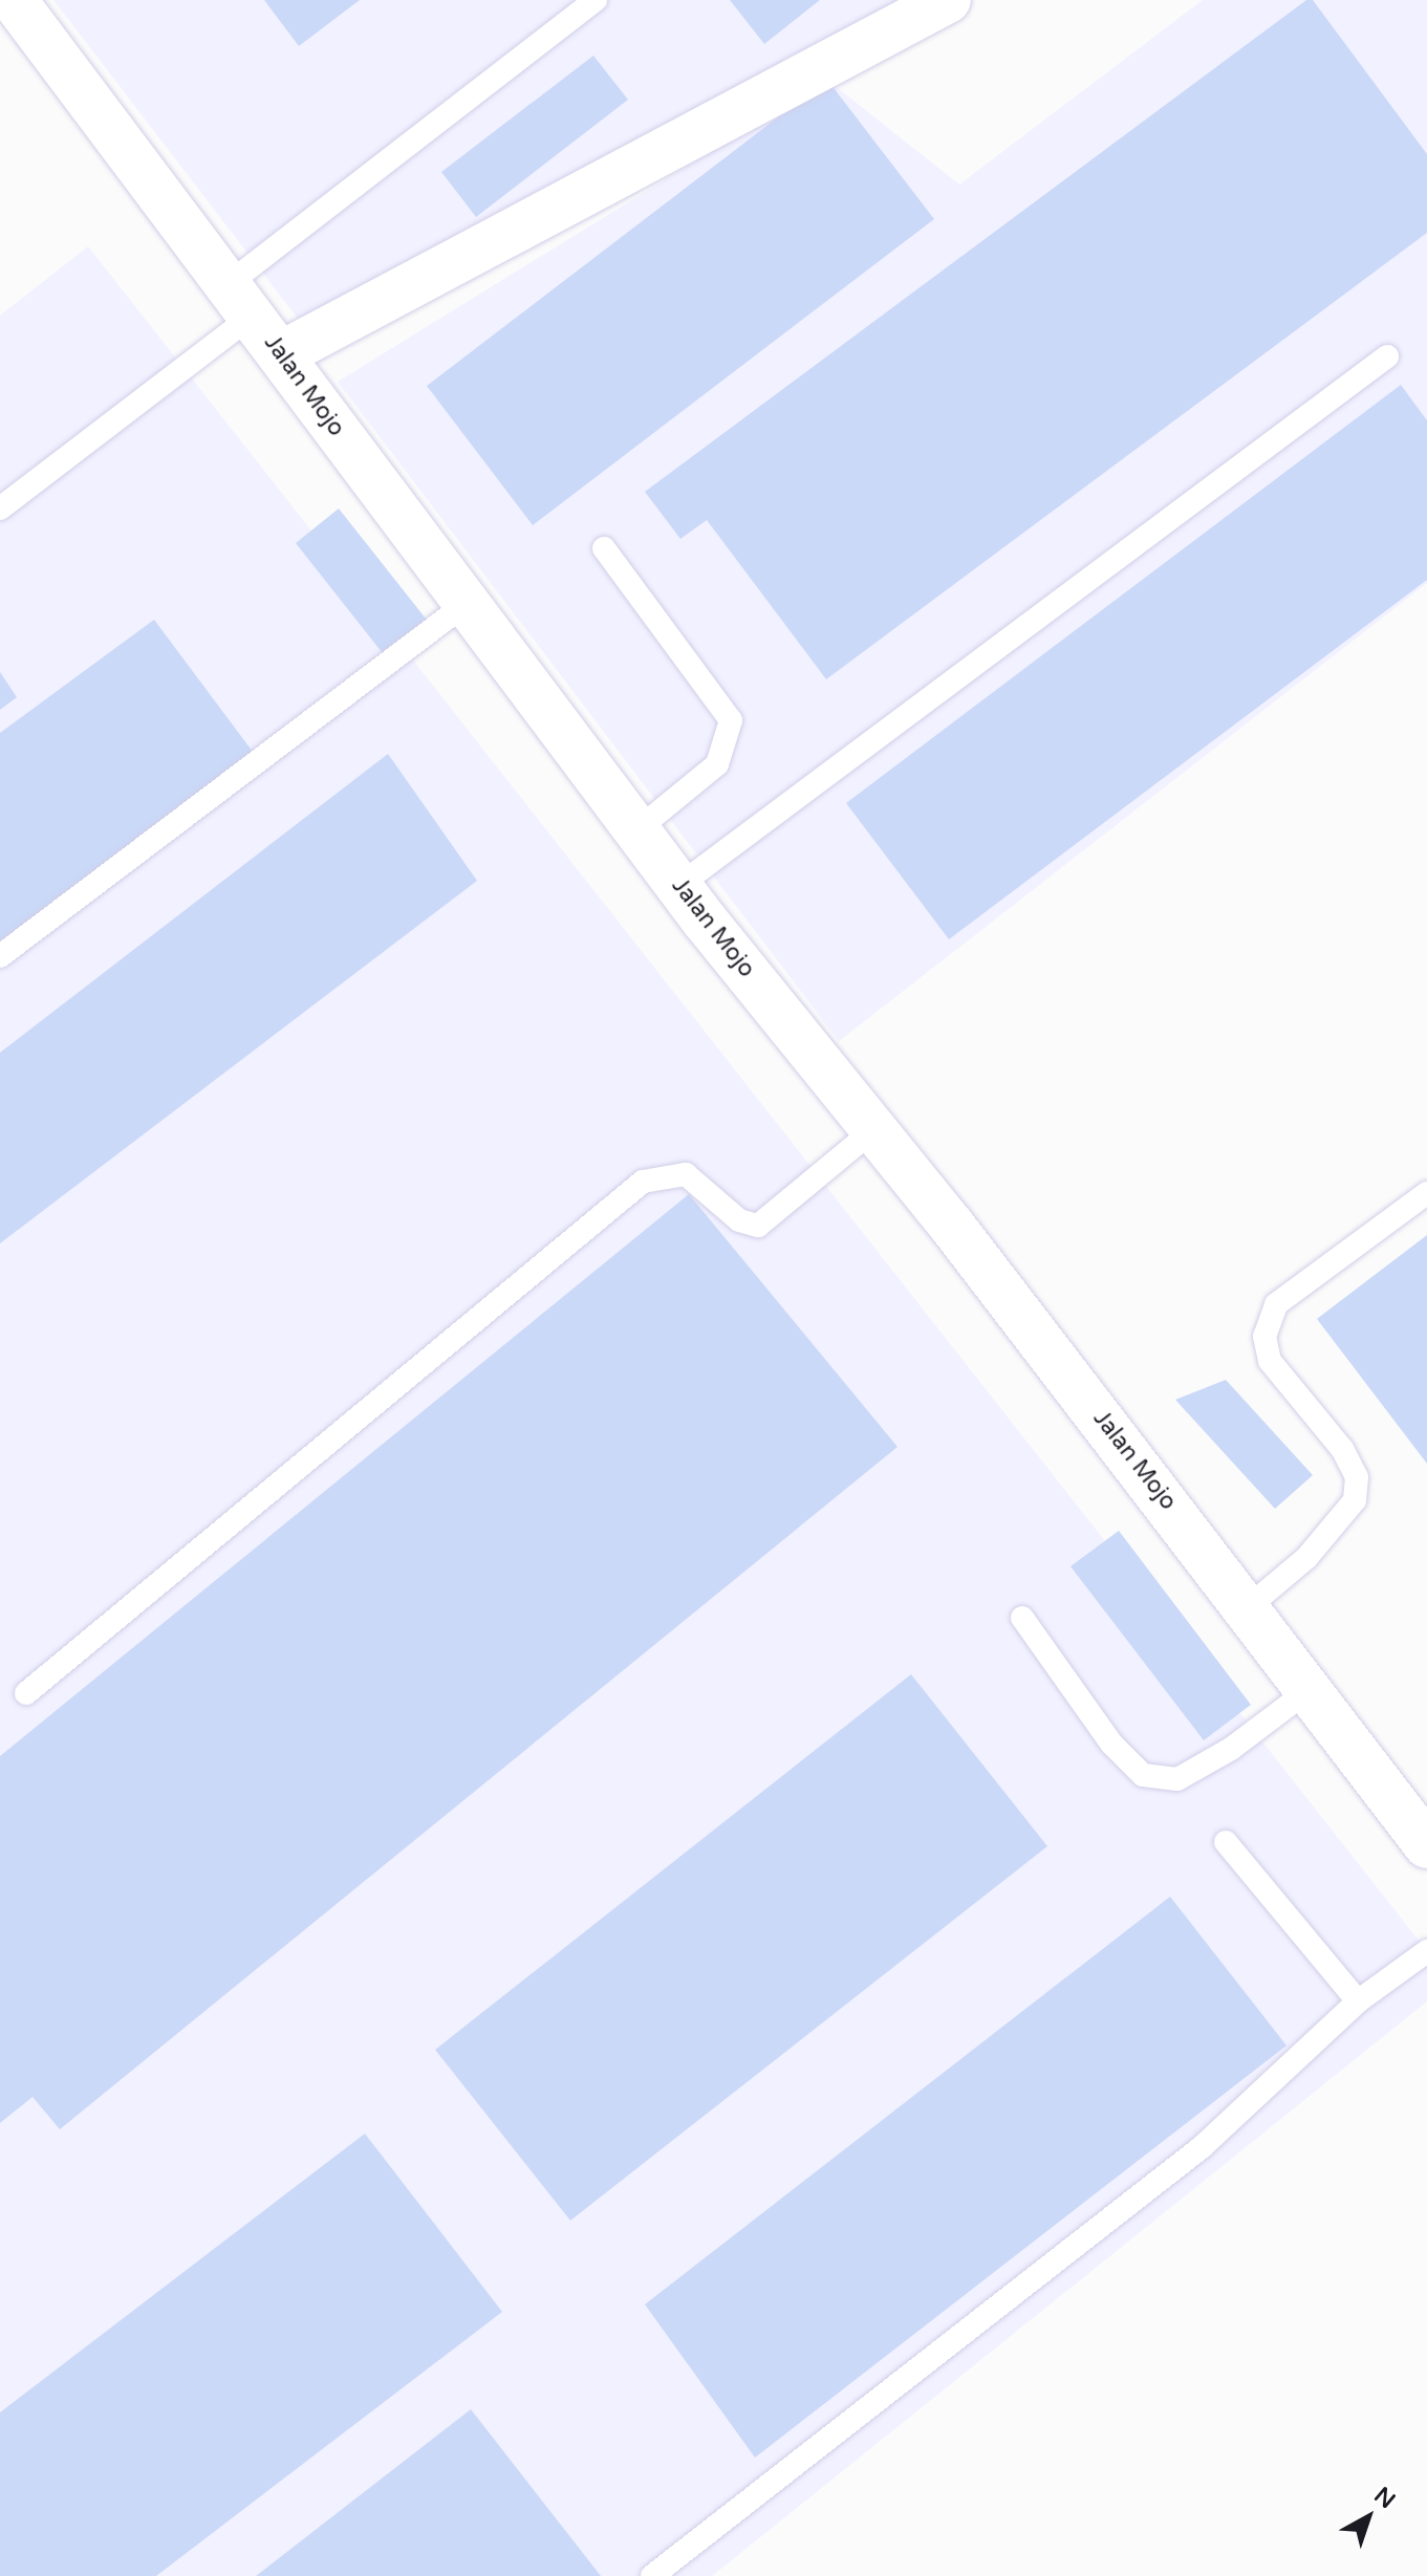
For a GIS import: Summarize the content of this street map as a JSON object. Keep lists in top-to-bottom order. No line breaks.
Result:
{"streets":{"street":["Jalan Mojo"]},"north":"top right"}
